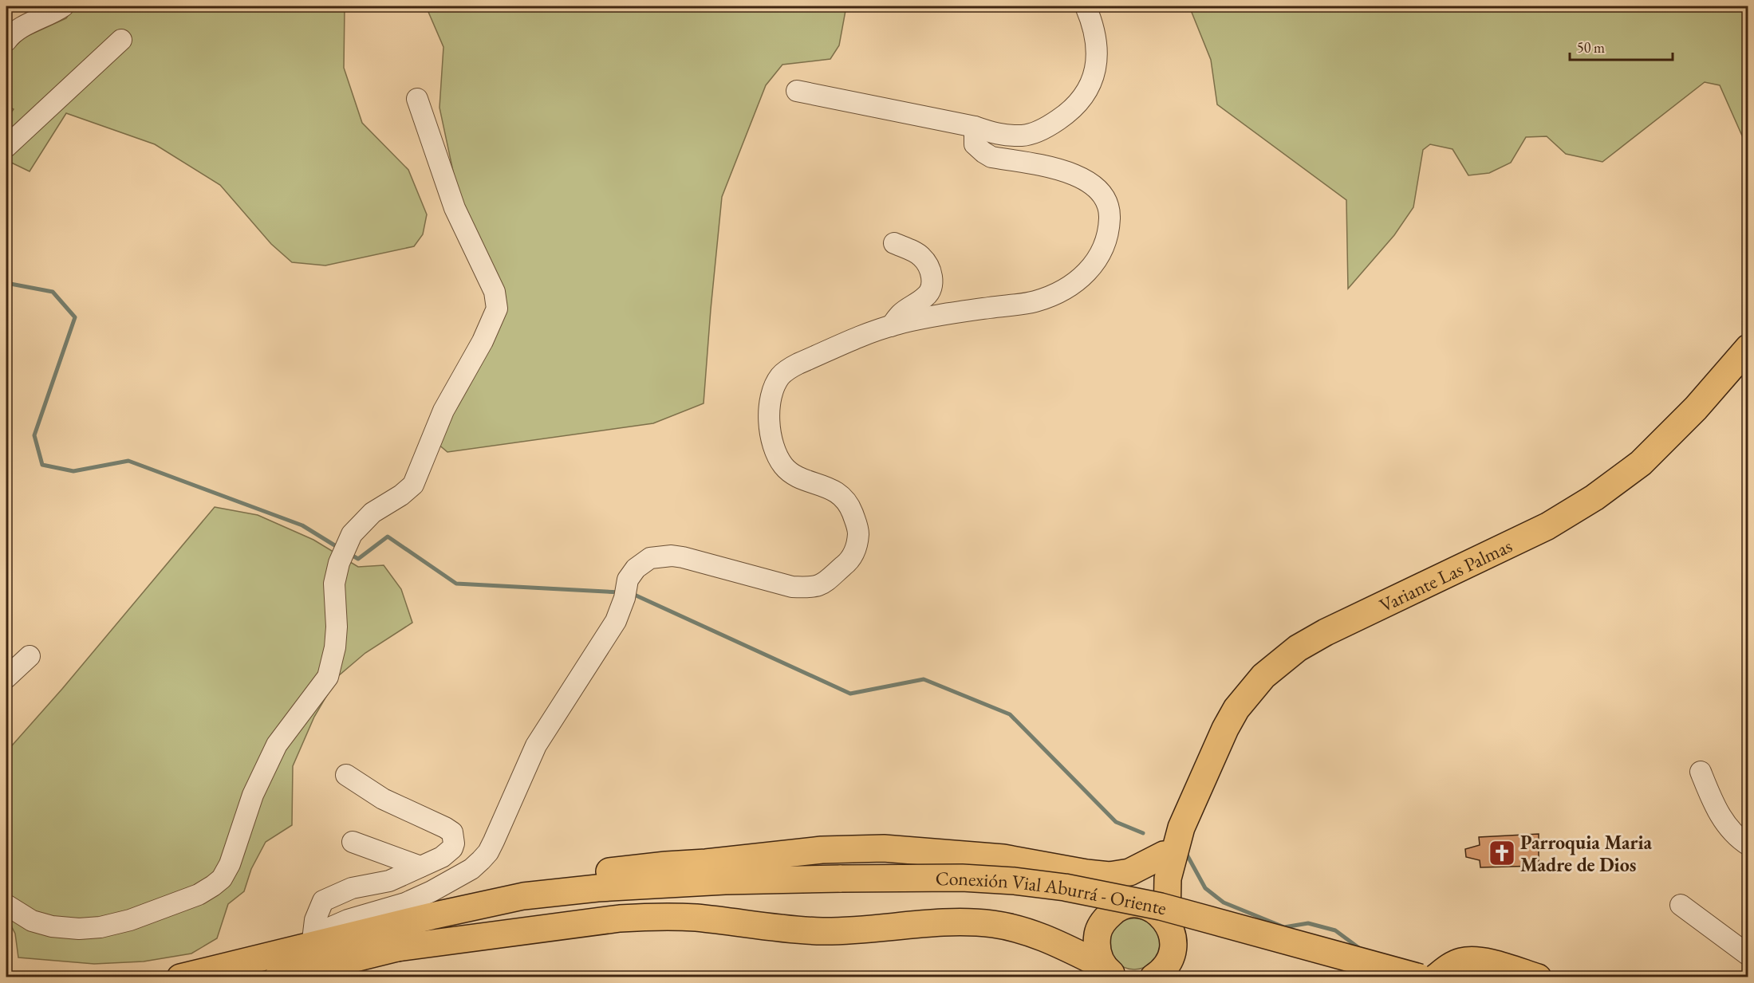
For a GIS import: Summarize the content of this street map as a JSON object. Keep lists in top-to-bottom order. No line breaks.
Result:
{"streets":{"main road":["Variante Las Palmas","Conexión Vial Aburrá - Oriente"]},"places":{"church":["Parroquia Maria Madre de Dios"]},"scale_bar":"50 m"}
